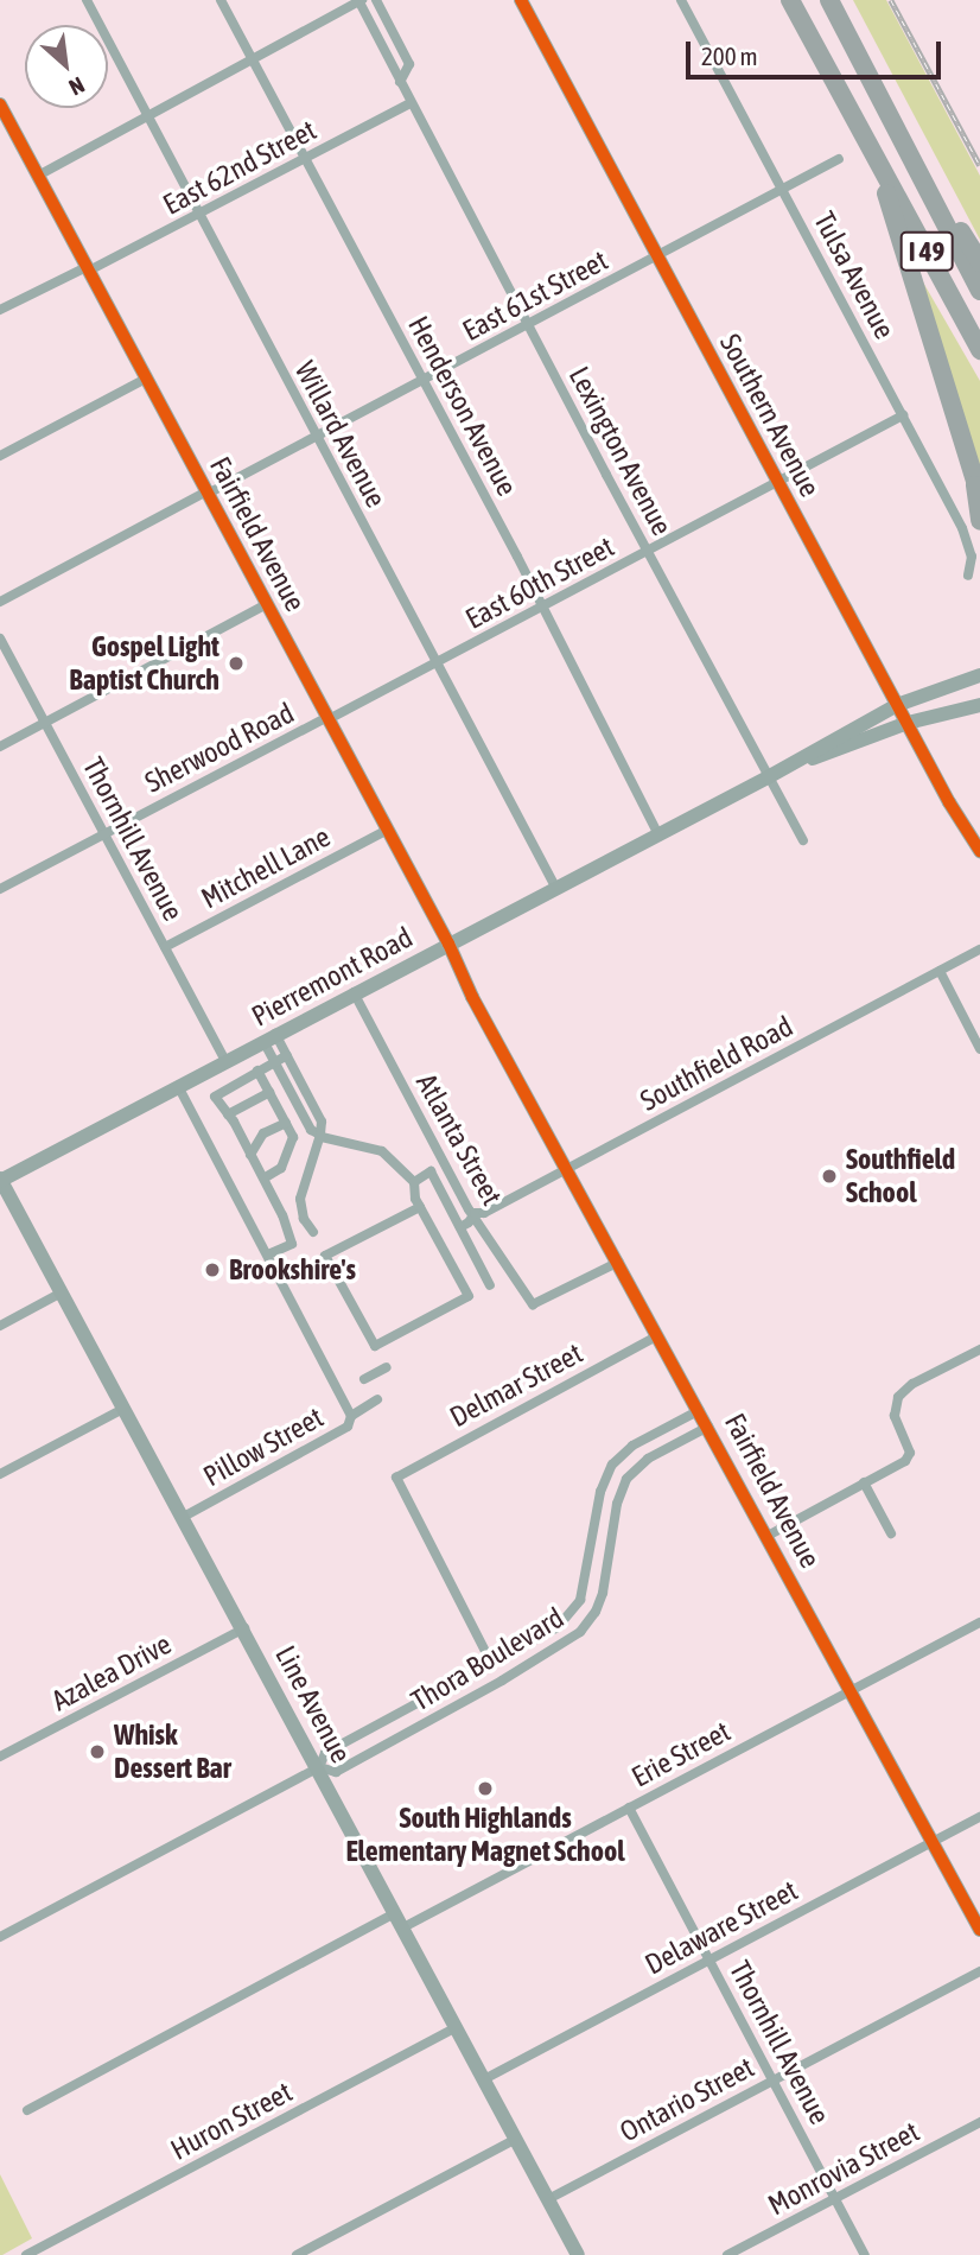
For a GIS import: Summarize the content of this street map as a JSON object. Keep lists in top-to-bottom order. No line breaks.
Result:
{"streets":{"highway":["I 49"],"street":["East 62nd Street","Tulsa Avenue","East 61st Street","Henderson Avenue","Southern Avenue","Willard Avenue","Lexington Avenue","Fairfield Avenue","East 60th Street","Sherwood Road","Thornhill Avenue","Mitchell Lane","Pierremont Road","Southfield Road","Atlanta Street","Delmar Street","Pillow Street","Thora Boulevard","Azalea Drive","Line Avenue","Erie Street","Delaware Street","Ontario Street","Huron Street","Monrovia Street"]},"crossings":[["East 62nd Street","Henderson Avenue"],["East 62nd Street","Willard Avenue"],["East 62nd Street","Lexington Avenue"],["East 62nd Street","Fairfield Avenue"],["Tulsa Avenue","East 61st Street"],["Tulsa Avenue","East 60th Street"],["East 61st Street","Henderson Avenue"],["East 61st Street","Southern Avenue"],["East 61st Street","Willard Avenue"],["East 61st Street","Lexington Avenue"],["East 61st Street","Fairfield Avenue"],["Henderson Avenue","East 60th Street"],["Henderson Avenue","Pierremont Road"],["Southern Avenue","East 60th Street"],["Southern Avenue","Pierremont Road"],["Willard Avenue","East 60th Street"],["Willard Avenue","Pierremont Road"],["Lexington Avenue","East 60th Street"],["Lexington Avenue","Pierremont Road"],["Fairfield Avenue","East 60th Street"],["Fairfield Avenue","Sherwood Road"],["Fairfield Avenue","Mitchell Lane"],["Fairfield Avenue","Pierremont Road"],["Fairfield Avenue","Southfield Road"],["Fairfield Avenue","Atlanta Street"],["Fairfield Avenue","Delmar Street"],["Fairfield Avenue","Thora Boulevard"],["Fairfield Avenue","Erie Street"],["Fairfield Avenue","Delaware Street"],["East 60th Street","Sherwood Road"],["Sherwood Road","Thornhill Avenue"],["Thornhill Avenue","Mitchell Lane"],["Thornhill Avenue","Pierremont Road"],["Thornhill Avenue","Erie Street"],["Thornhill Avenue","Delaware Street"],["Thornhill Avenue","Ontario Street"],["Thornhill Avenue","Monrovia Street"],["Pierremont Road","Atlanta Street"],["Pierremont Road","Line Avenue"],["Southfield Road","Atlanta Street"],["Delmar Street","Thora Boulevard"],["Pillow Street","Line Avenue"],["Thora Boulevard","Line Avenue"],["Azalea Drive","Line Avenue"],["Line Avenue","Erie Street"],["Line Avenue","Delaware Street"],["Line Avenue","Ontario Street"],["Line Avenue","Huron Street"]],"places":["Gospel Light Baptist Church","Southfield School","Brookshire's","Whisk Dessert Bar","South Highlands Elementary Magnet School"],"scale_bar":"200 m","north":"bottom right"}
